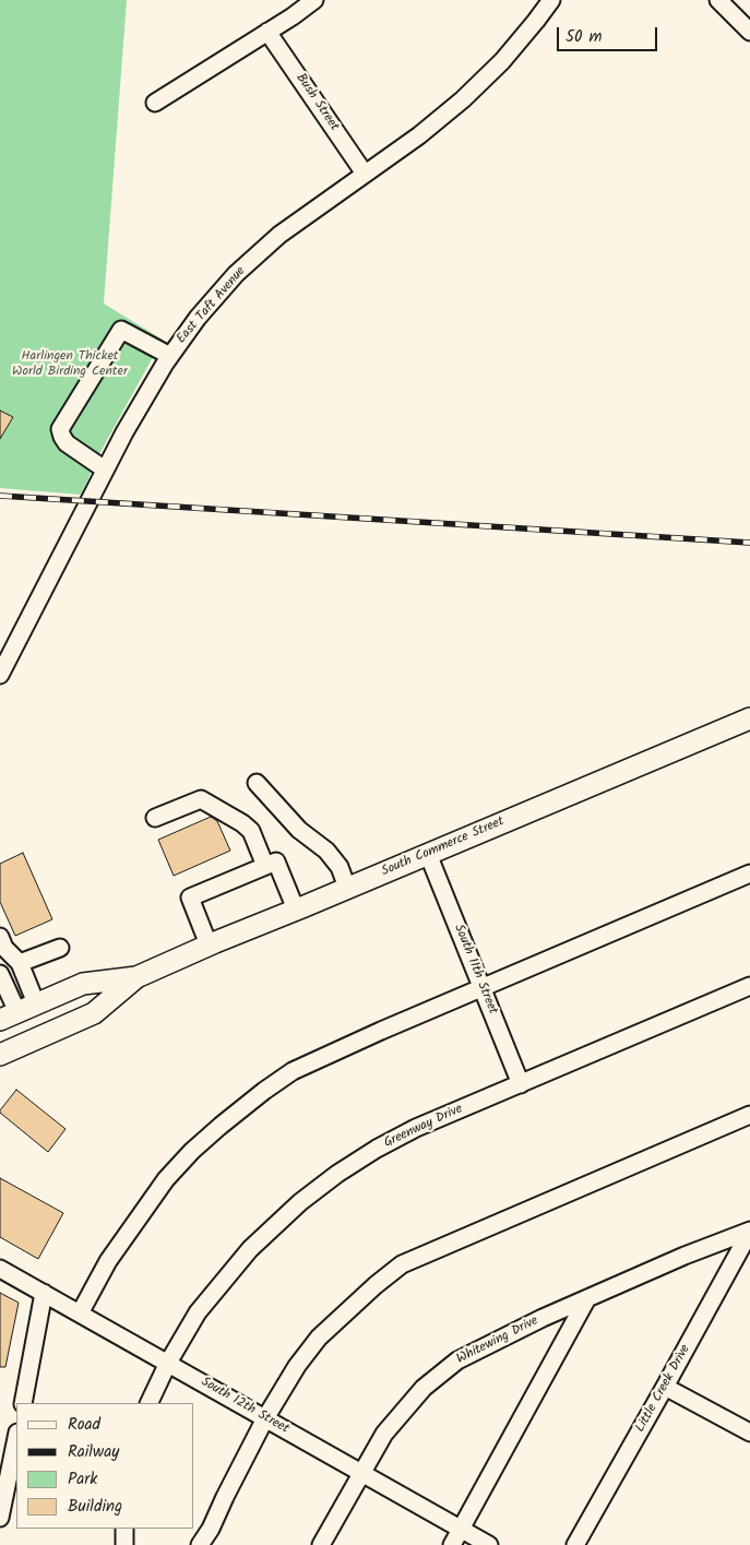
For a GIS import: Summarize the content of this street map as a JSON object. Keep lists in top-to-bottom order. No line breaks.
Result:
{"streets":{"main road":["South Commerce Street"],"street":["Bush Street","East Taft Avenue","South 11th Street","Greenway Drive","Whitewing Drive","Little Creek Drive","South 12th Street"]},"crossings":[["Bush Street","East Taft Avenue"],["South Commerce Street","South 11th Street"],["South 11th Street","Greenway Drive"],["Greenway Drive","South 12th Street"],["Whitewing Drive","Little Creek Drive"],["Whitewing Drive","South 12th Street"]],"parks":["Harlingen Thicket World Birding Center"],"legend":["Road","Railway","Park","Building"],"scale_bar":"50 m"}
